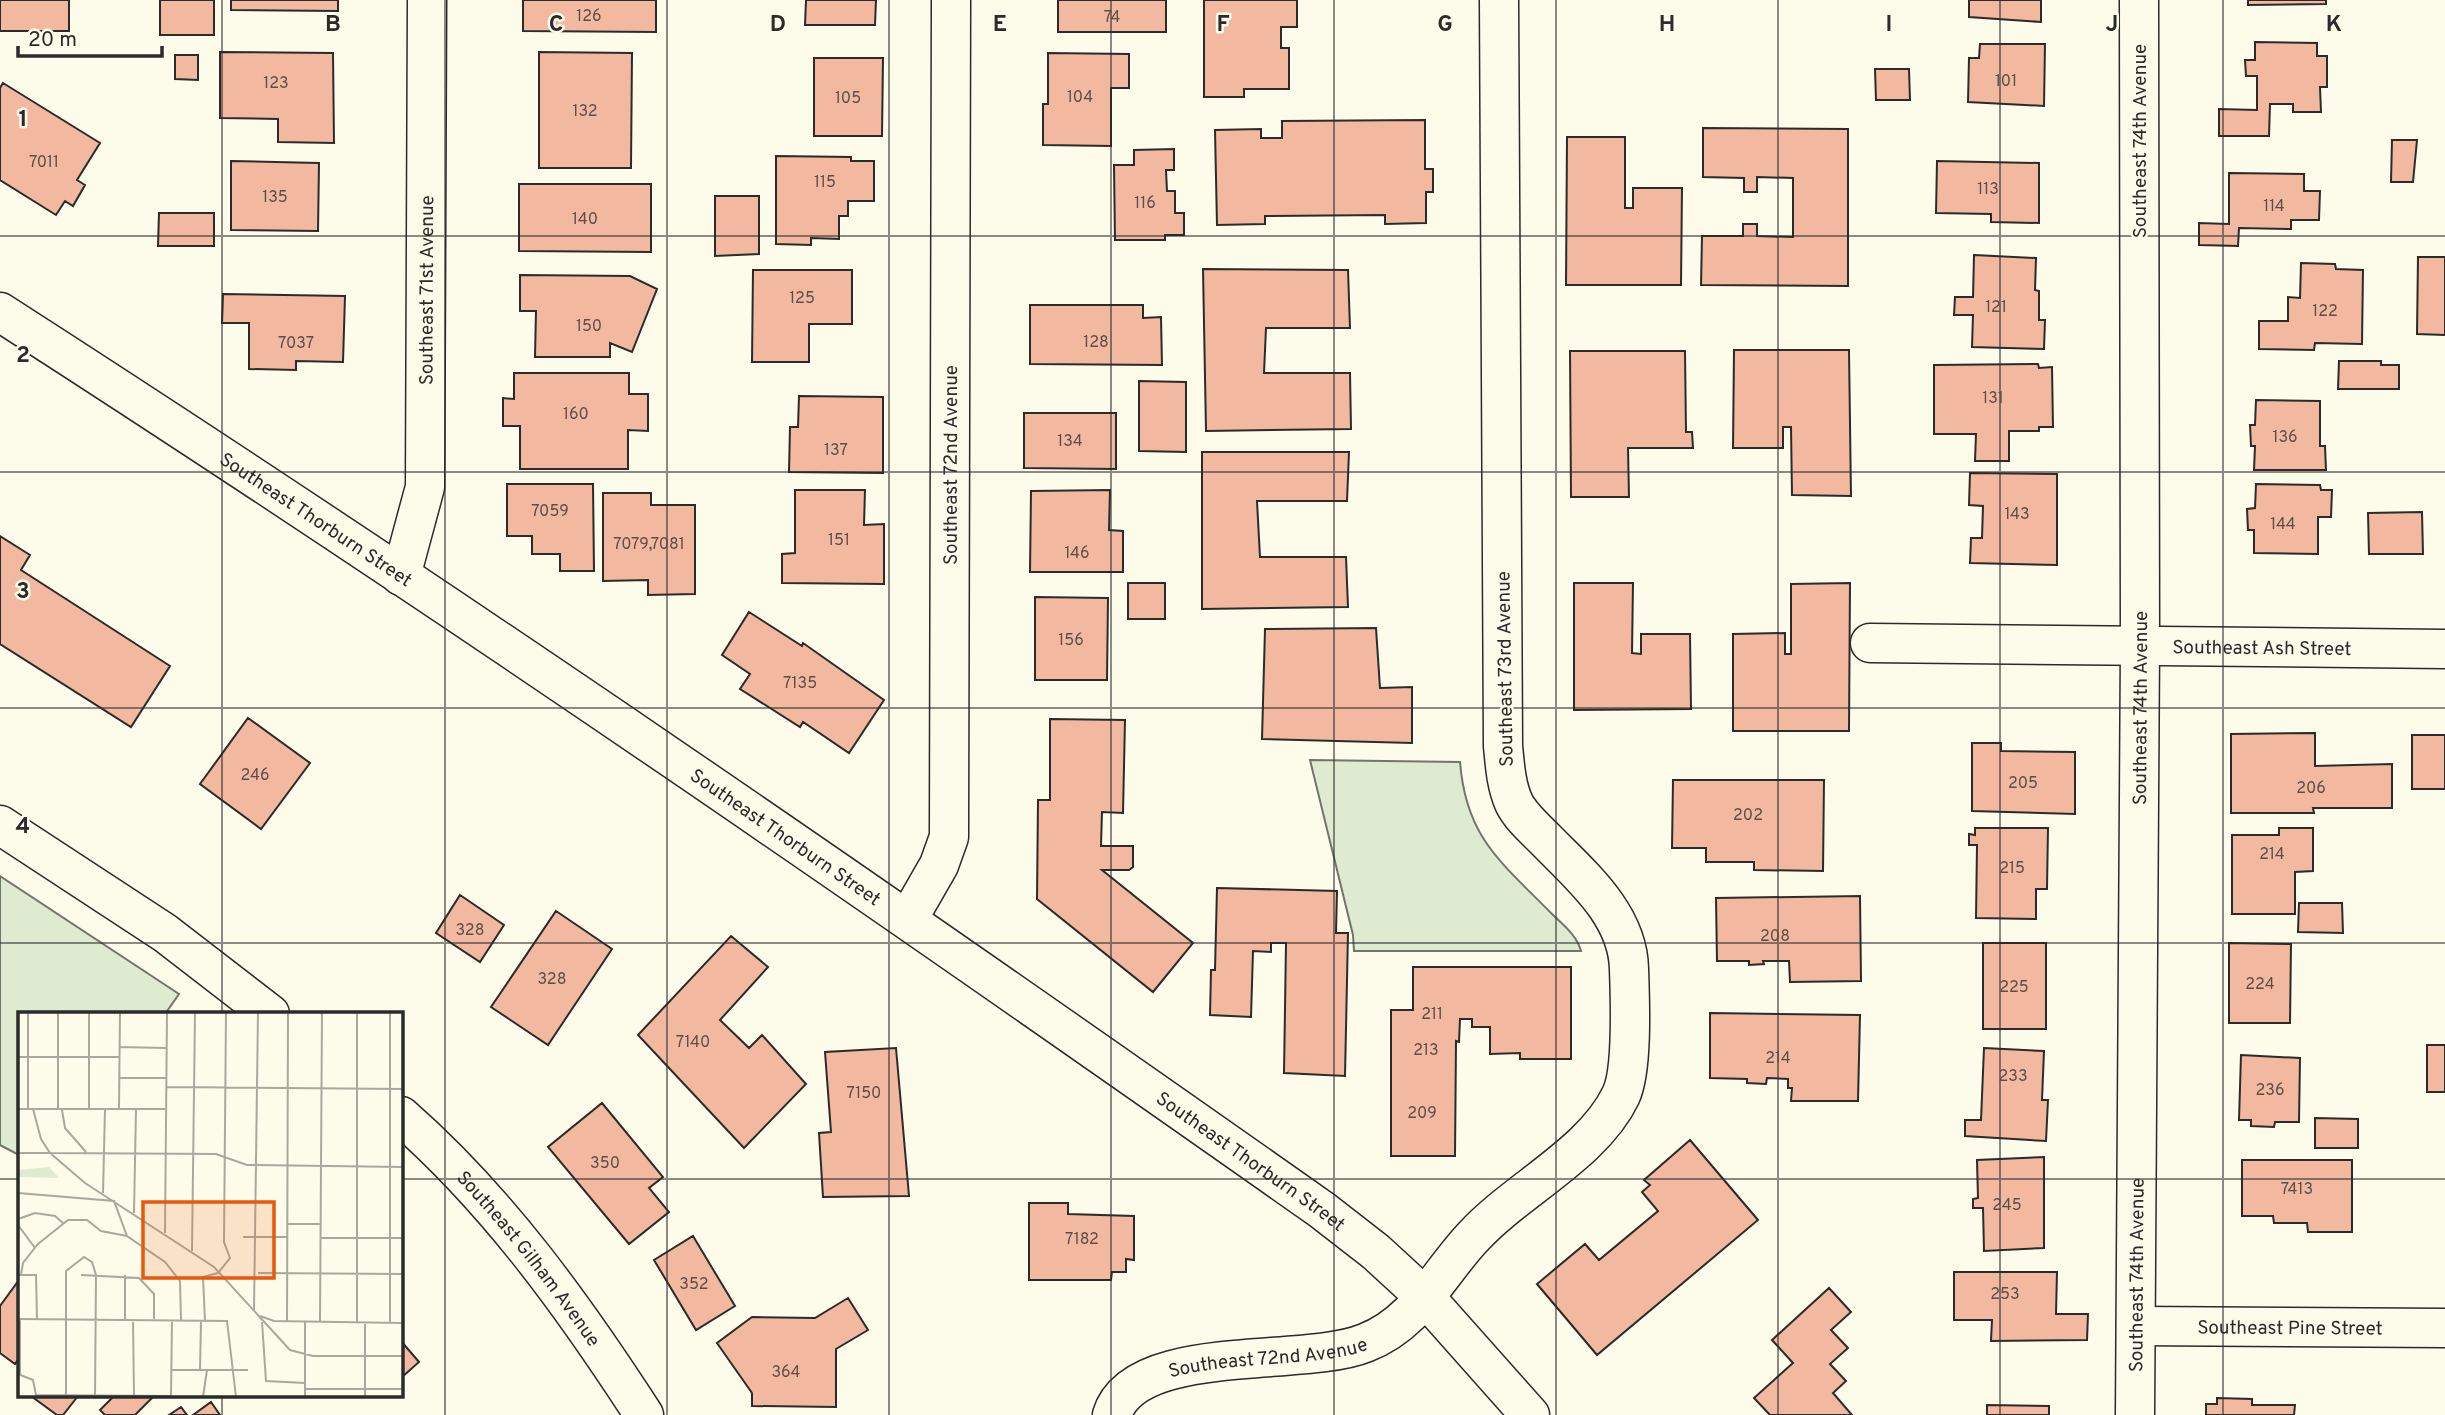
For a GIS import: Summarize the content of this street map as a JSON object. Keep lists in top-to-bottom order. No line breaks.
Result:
{"streets":{"street":["Southeast 74th Avenue","Southeast 71st Avenue","Southeast 72nd Avenue","Southeast Thorburn Street","Southeast Ash Street","Southeast 73rd Avenue","Southeast Gilham Avenue","Southeast Pine Street"]},"crossings":[["Southeast 74th Avenue","Southeast Ash Street"],["Southeast 74th Avenue","Southeast Pine Street"],["Southeast 71st Avenue","Southeast Thorburn Street"],["Southeast 72nd Avenue","Southeast Thorburn Street"],["Southeast 72nd Avenue","Southeast 73rd Avenue"],["Southeast Thorburn Street","Southeast 73rd Avenue"]],"house_numbers":["126","74","101","123","104","105","132","7011","115","113","135","116","114","140","125","121","122","150","128","7037","131","160","136","134","137","7059","143","144","151","7079,7081","146","156","7135","246","205","206","202","214","215","328","208","328","224","225","211","7140","213","214","233","236","7150","209","350","7413","245","7182","352","253","364"],"scale_bar":"20 m","grid":{"columns":["B","C","D","E","F","G","H","I","J","K"],"rows":["1","2","3","4"]}}
